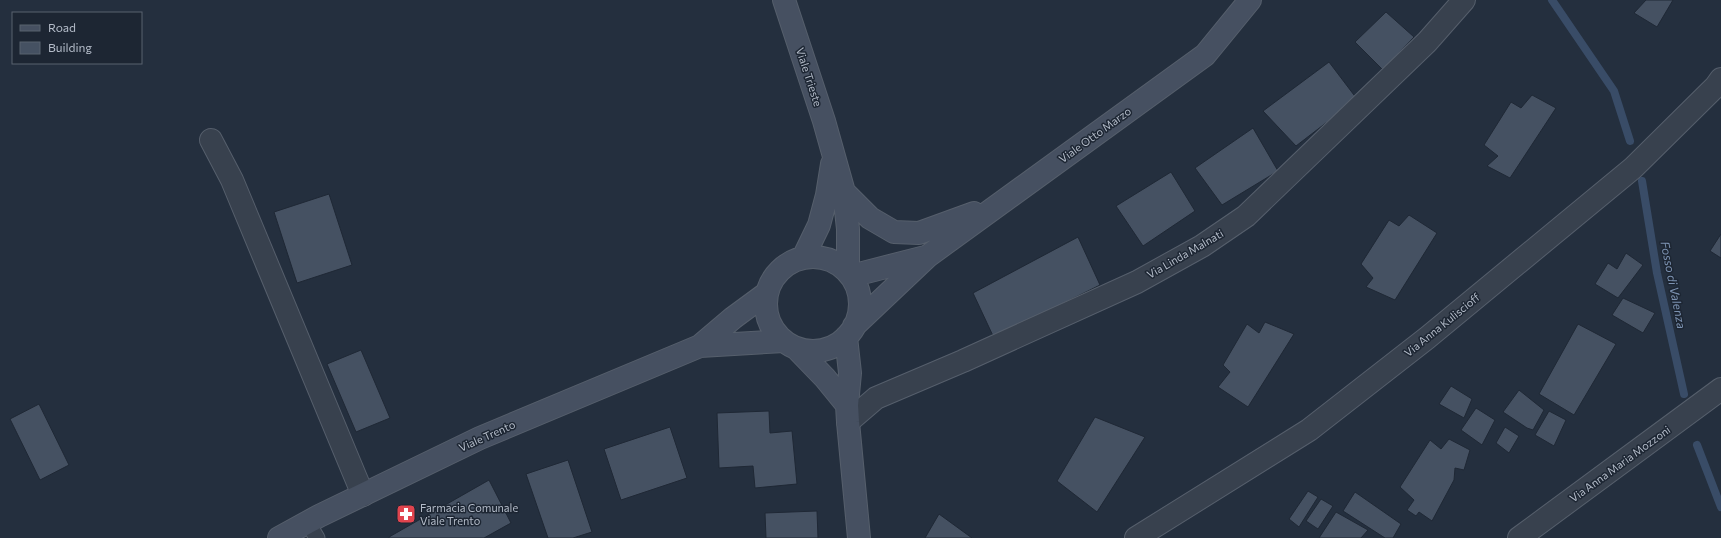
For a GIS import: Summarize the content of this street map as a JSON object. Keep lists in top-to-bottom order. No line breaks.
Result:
{"streets":{"street":["Viale Trieste","Viale Otto Marzo","Via Linda Malnati","Via Anna Kuliscioff","Viale Trento","Via Anna Maria Mozzoni"]},"crossings":[["Viale Trieste","Viale Otto Marzo"],["Viale Trieste","Viale Trento"],["Viale Otto Marzo","Viale Trento"]],"water":["Fosso di Valenza"],"places":{"pharmacy":["Farmacia Comunale Viale Trento"]},"legend":["Road","Building"]}
